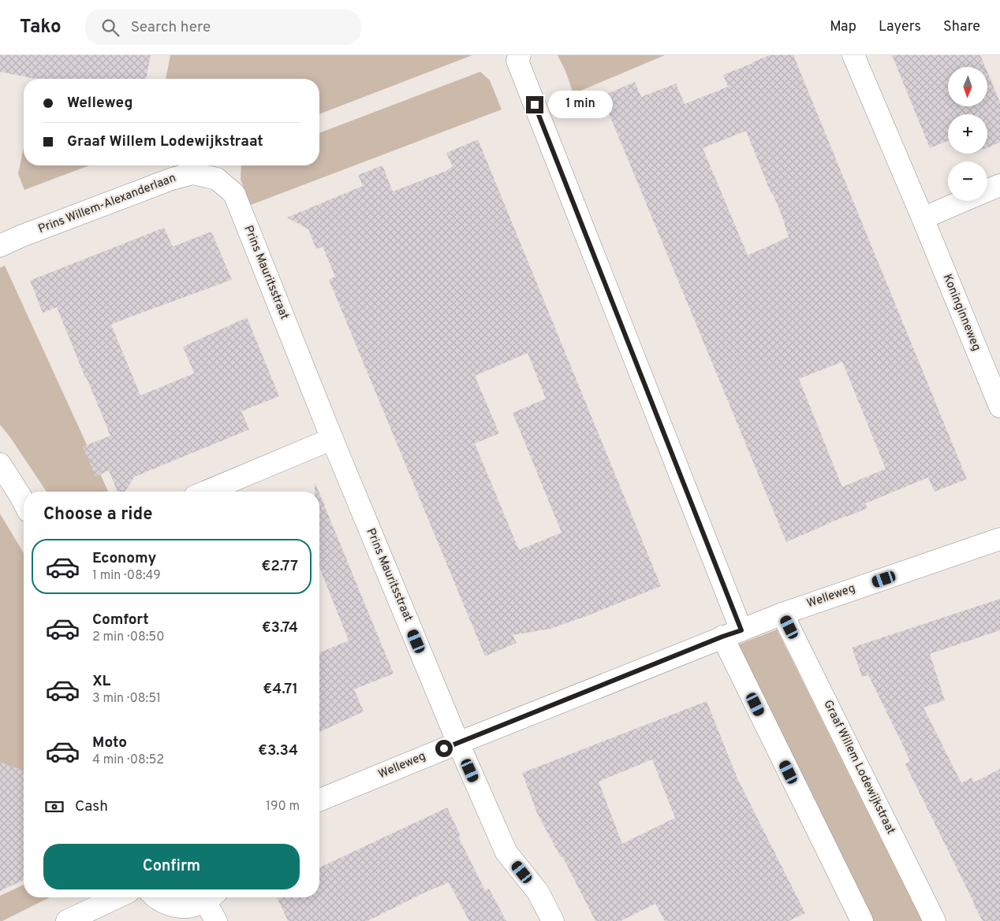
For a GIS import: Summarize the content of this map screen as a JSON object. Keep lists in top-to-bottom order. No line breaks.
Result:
{"streets":{"street":["Prins Willem-Alexanderlaan","Prins Mauritsstraat","Koninginneweg","Welleweg","Graaf Willem Lodewijkstraat"]},"crossings":[["Prins Willem-Alexanderlaan","Prins Mauritsstraat"],["Prins Mauritsstraat","Welleweg"],["Welleweg","Graaf Willem Lodewijkstraat"]],"north":"bottom","page":{"header":"Tako","search":"Search here","nav":["Map","Layers","Share"],"map_buttons":["+","−"],"banner":["Welleweg","Graaf Willem Lodewijkstraat"],"bubble":"1 min","heading":"Choose a ride","list":[{"name":"Economy","note":"1 min · 08:49","value":"€2.77"},{"name":"Comfort","note":"2 min · 08:50","value":"€3.74"},{"name":"XL","note":"3 min · 08:51","value":"€4.71"},{"name":"Moto","note":"4 min · 08:52","value":"€3.34"}],"pay":["Cash","190 m"],"buttons":"Confirm"}}
